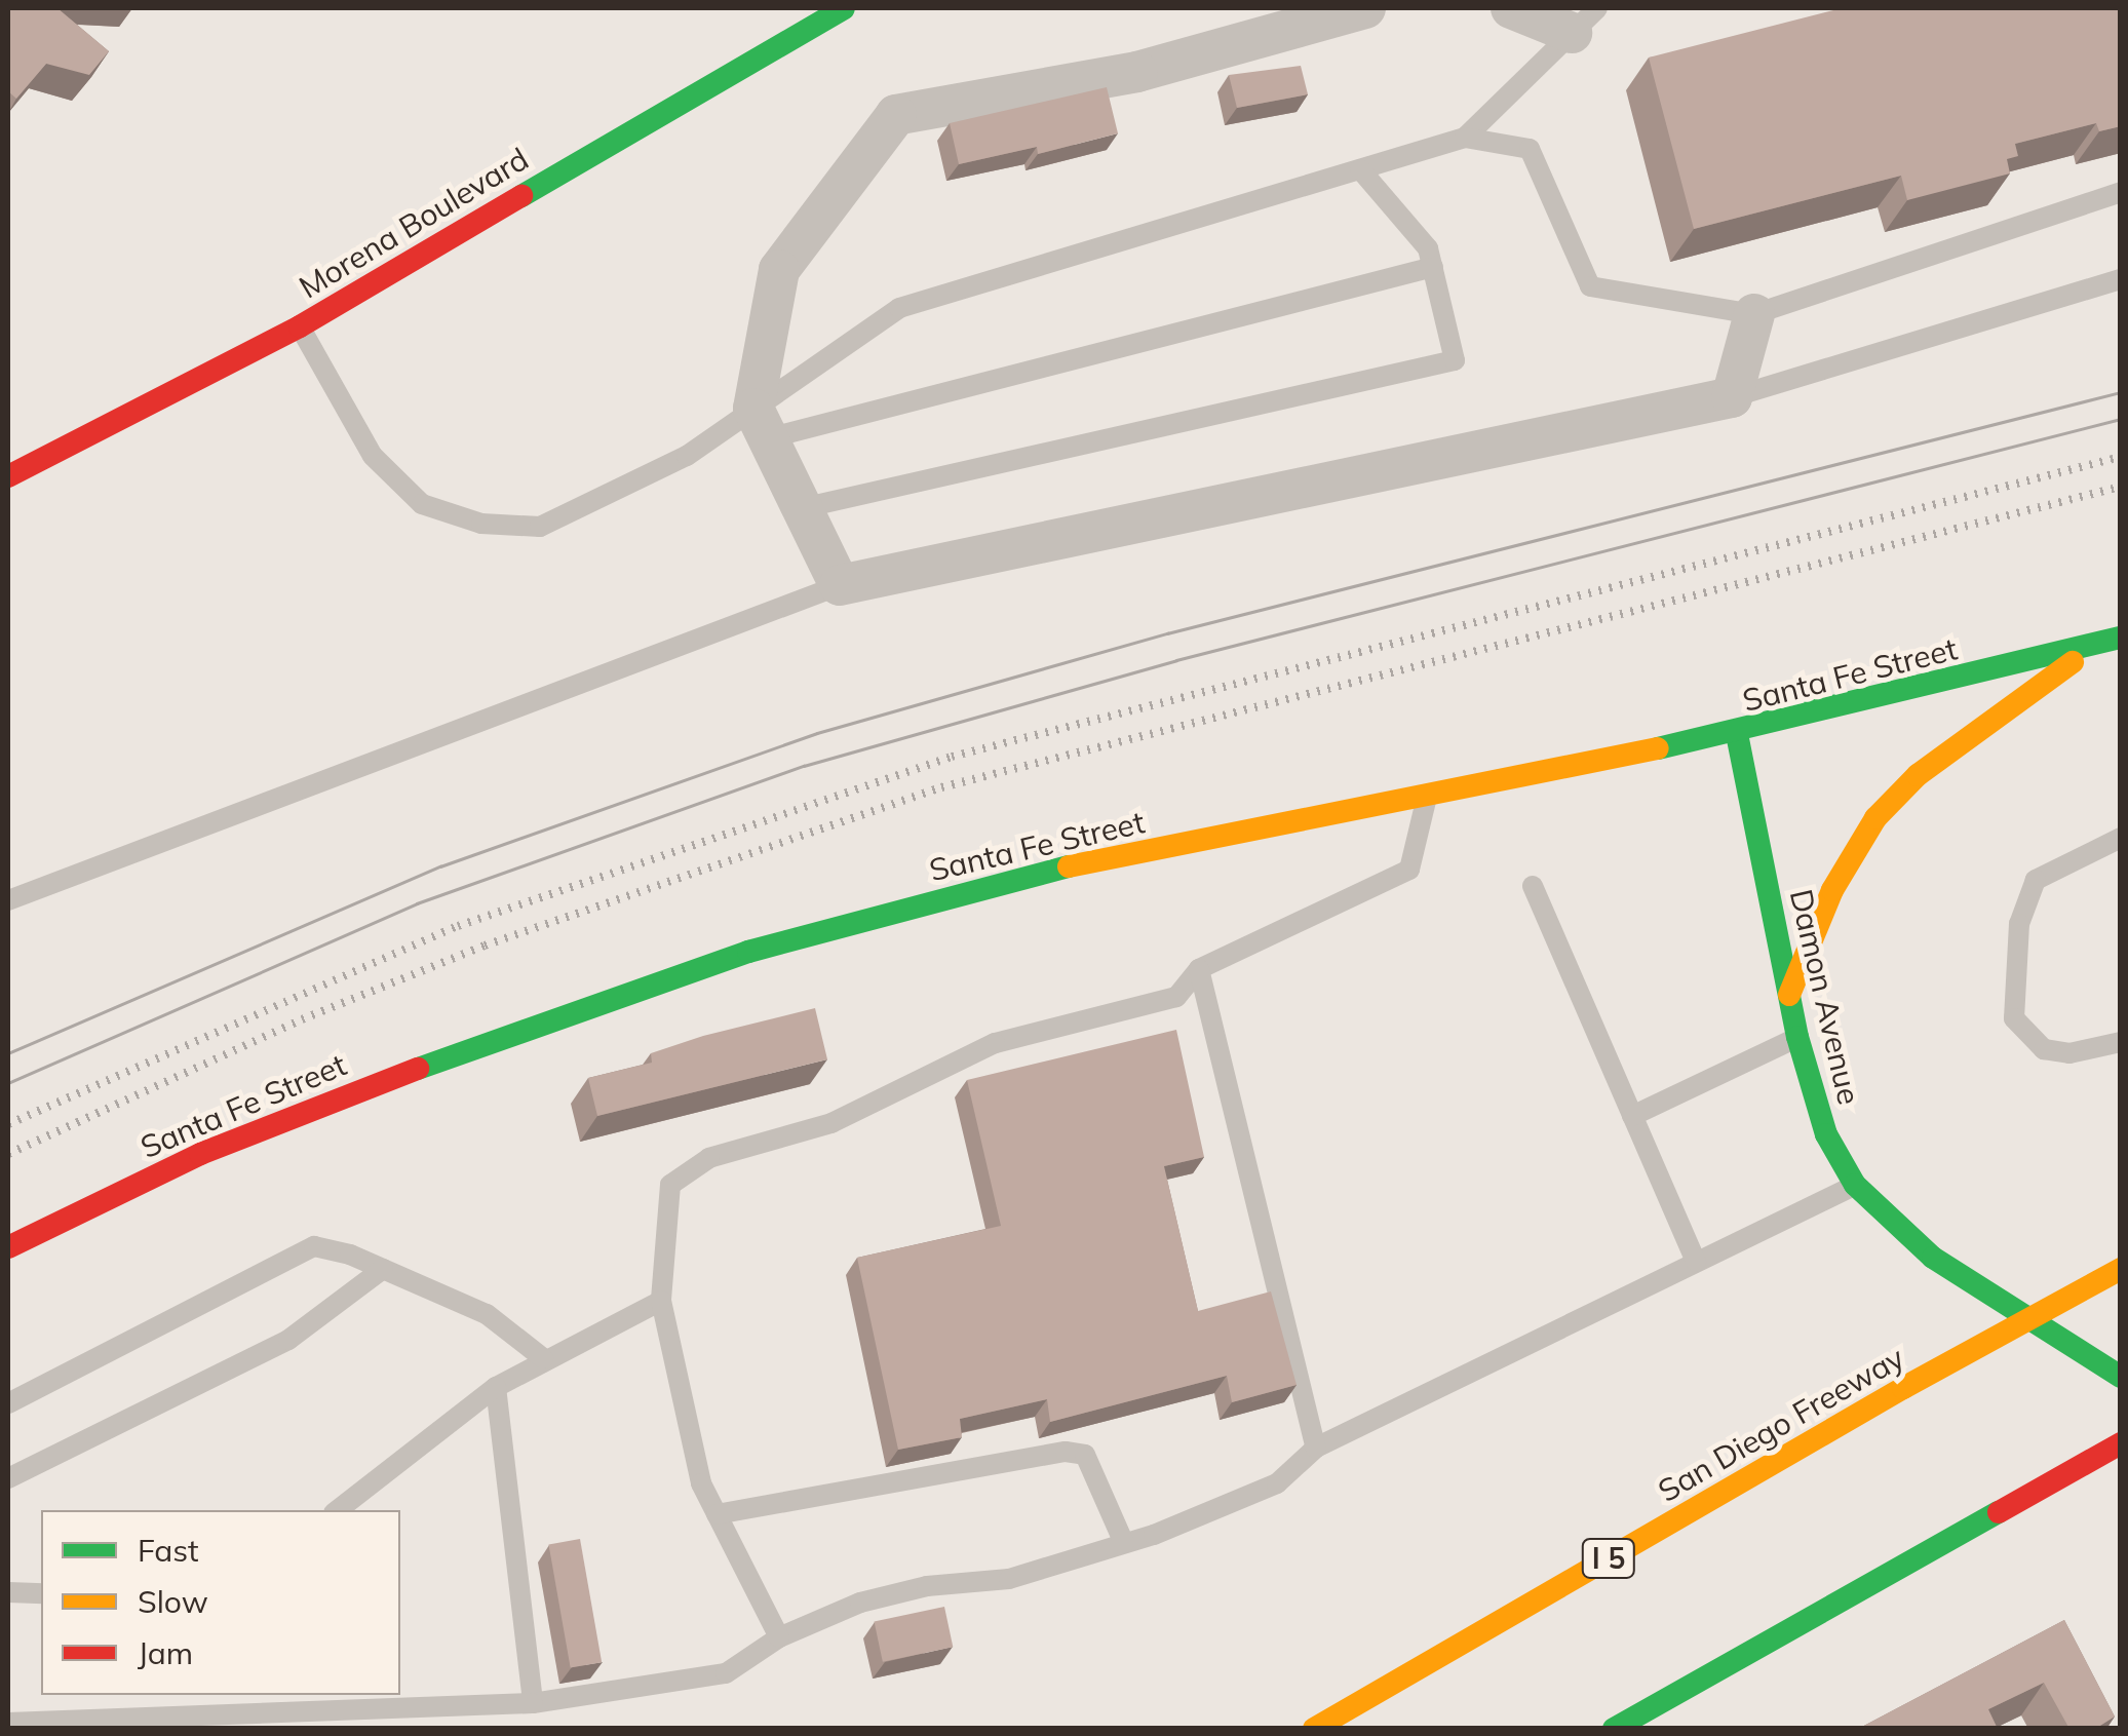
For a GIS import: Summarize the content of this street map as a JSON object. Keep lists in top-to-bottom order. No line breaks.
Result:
{"streets":{"main road":["Morena Boulevard","Santa Fe Street","Damon Avenue","San Diego Freeway","I 5"]},"crossings":[["Santa Fe Street","Damon Avenue"]],"legend":["Fast","Slow","Jam"]}
